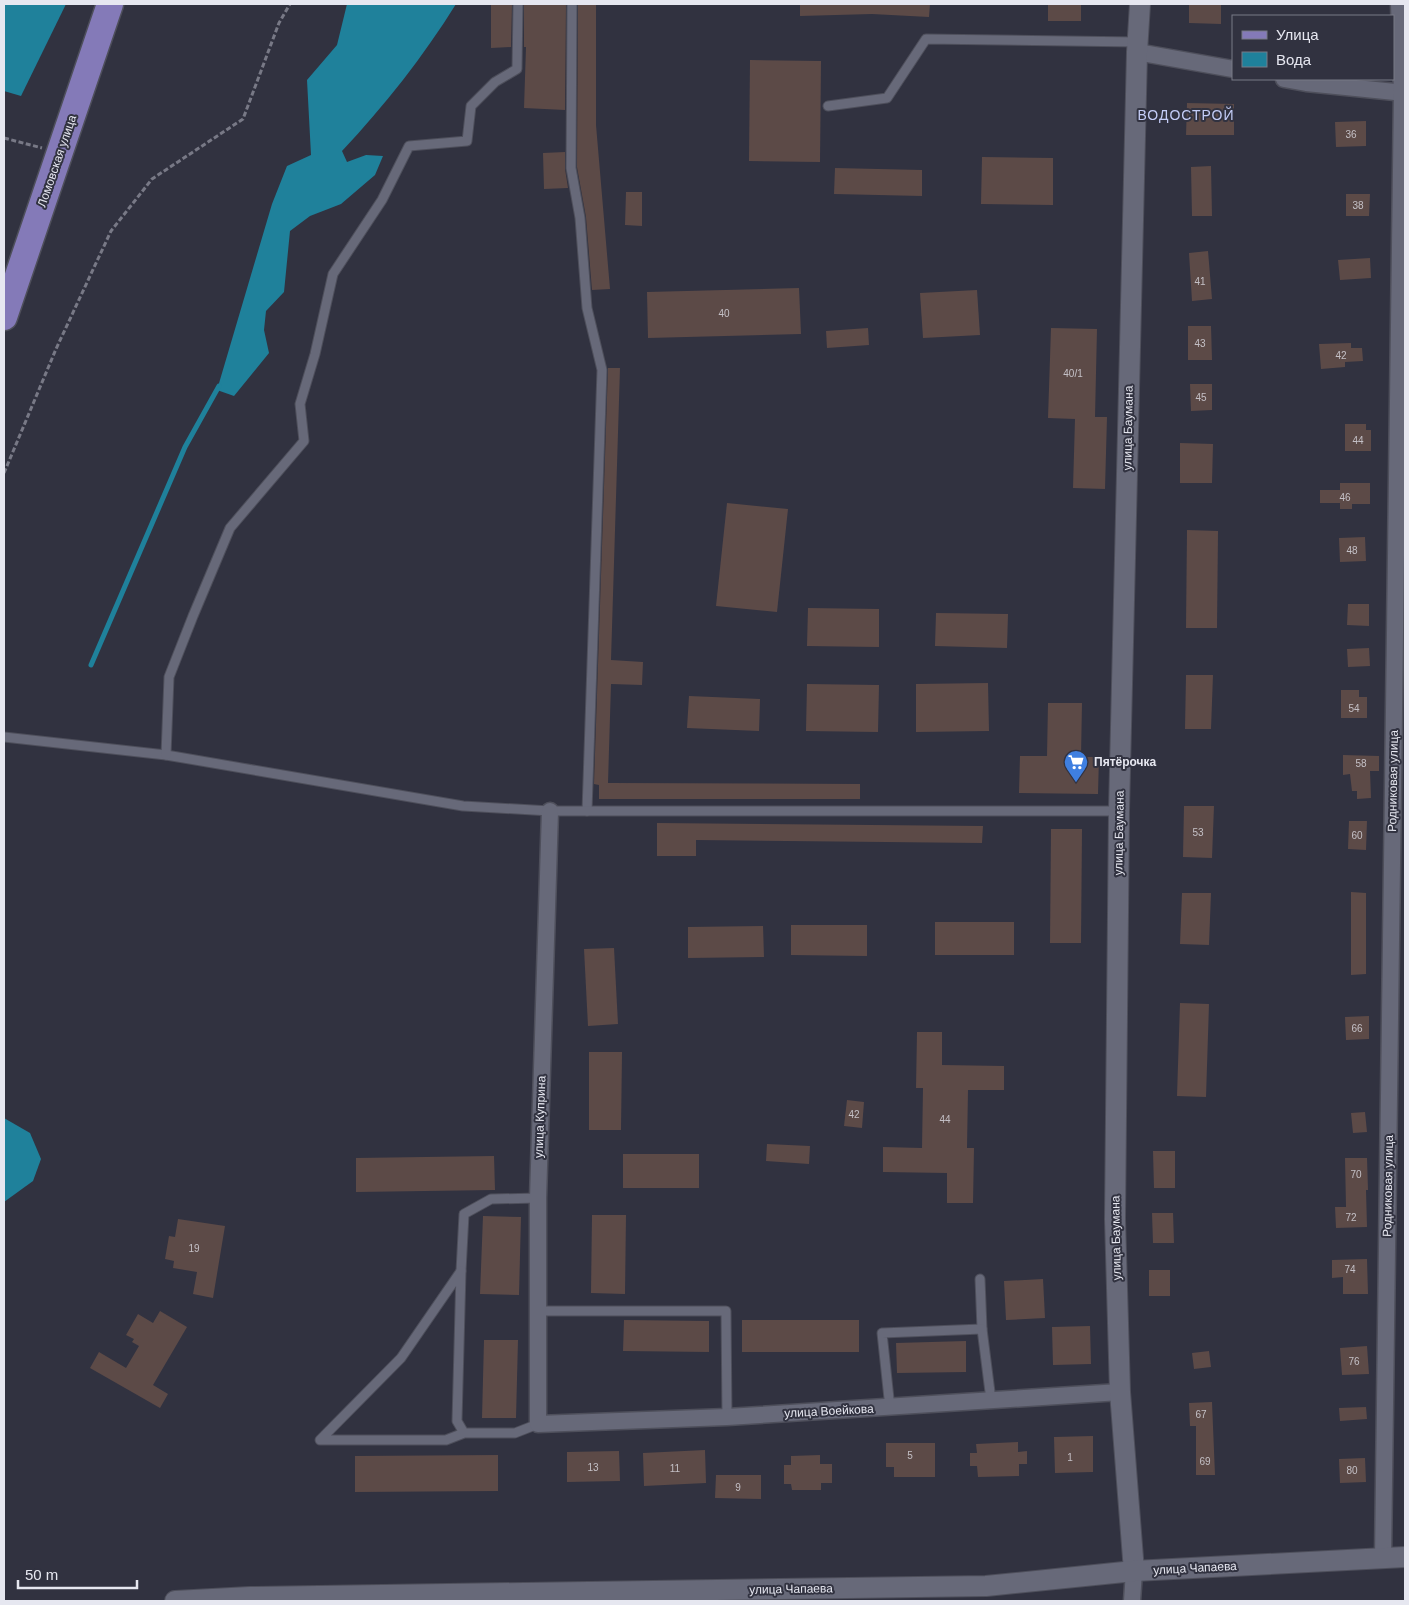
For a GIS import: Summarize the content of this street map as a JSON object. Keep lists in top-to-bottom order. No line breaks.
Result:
{"streets":{"main road":["Ломовская улица"],"street":["улица Баумана","Родниковая улица","улица Куприна","улица Воейкова","улица Чапаева"]},"crossings":[["улица Баумана","улица Воейкова"],["улица Баумана","улица Чапаева"],["Родниковая улица","улица Чапаева"],["улица Куприна","улица Воейкова"]],"districts":["ВОДОСТРОЙ"],"places":{"supermarket":["Пятёрочка"]},"house_numbers":["36","38","41","40","43","42","40/1","45","44","46","48","54","58","53","60","66","42","44","70","72","19","74","76","67","5","1","69","13","11","80","9"],"legend":["Улица","Вода"],"scale_bar":"50 m"}
